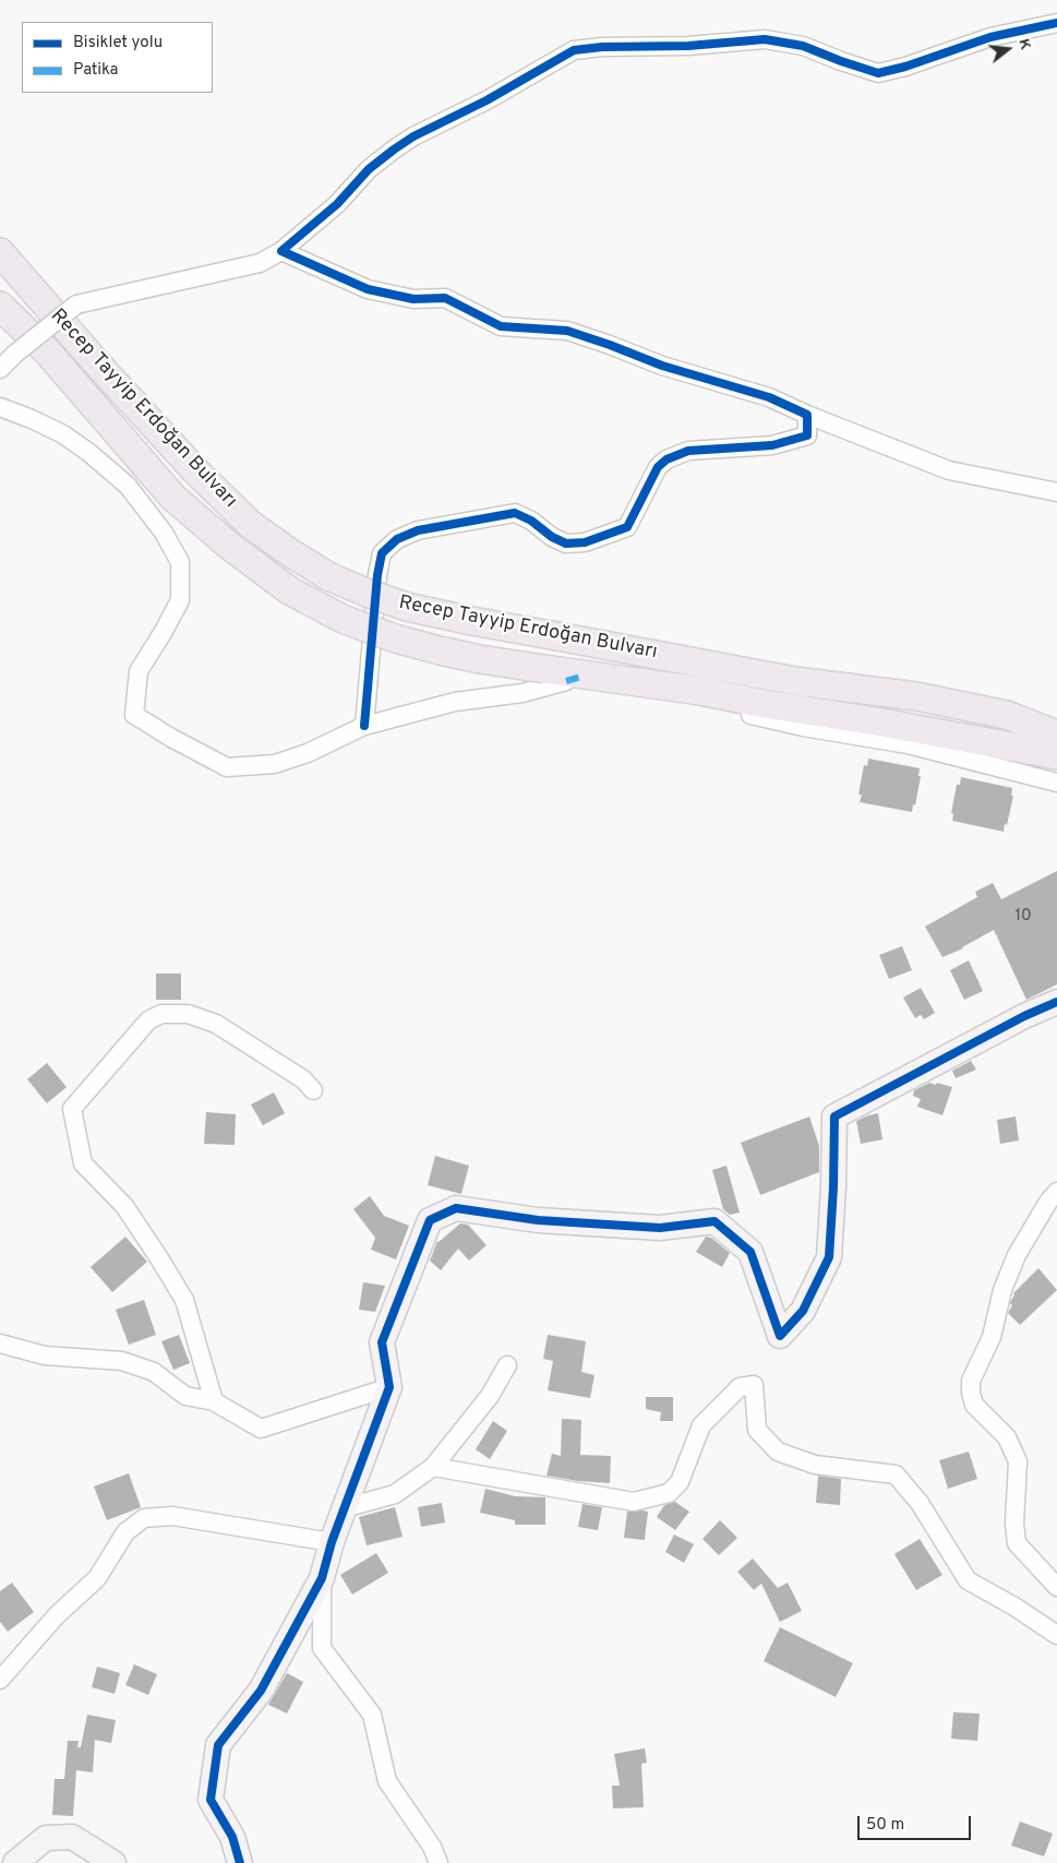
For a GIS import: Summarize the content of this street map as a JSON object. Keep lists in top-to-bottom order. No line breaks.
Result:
{"streets":{"main road":["Recep Tayyip Erdoğan Bulvarı"]},"house_numbers":["10"],"legend":["Bisiklet yolu","Patika"],"scale_bar":"50 m","north":"right"}
